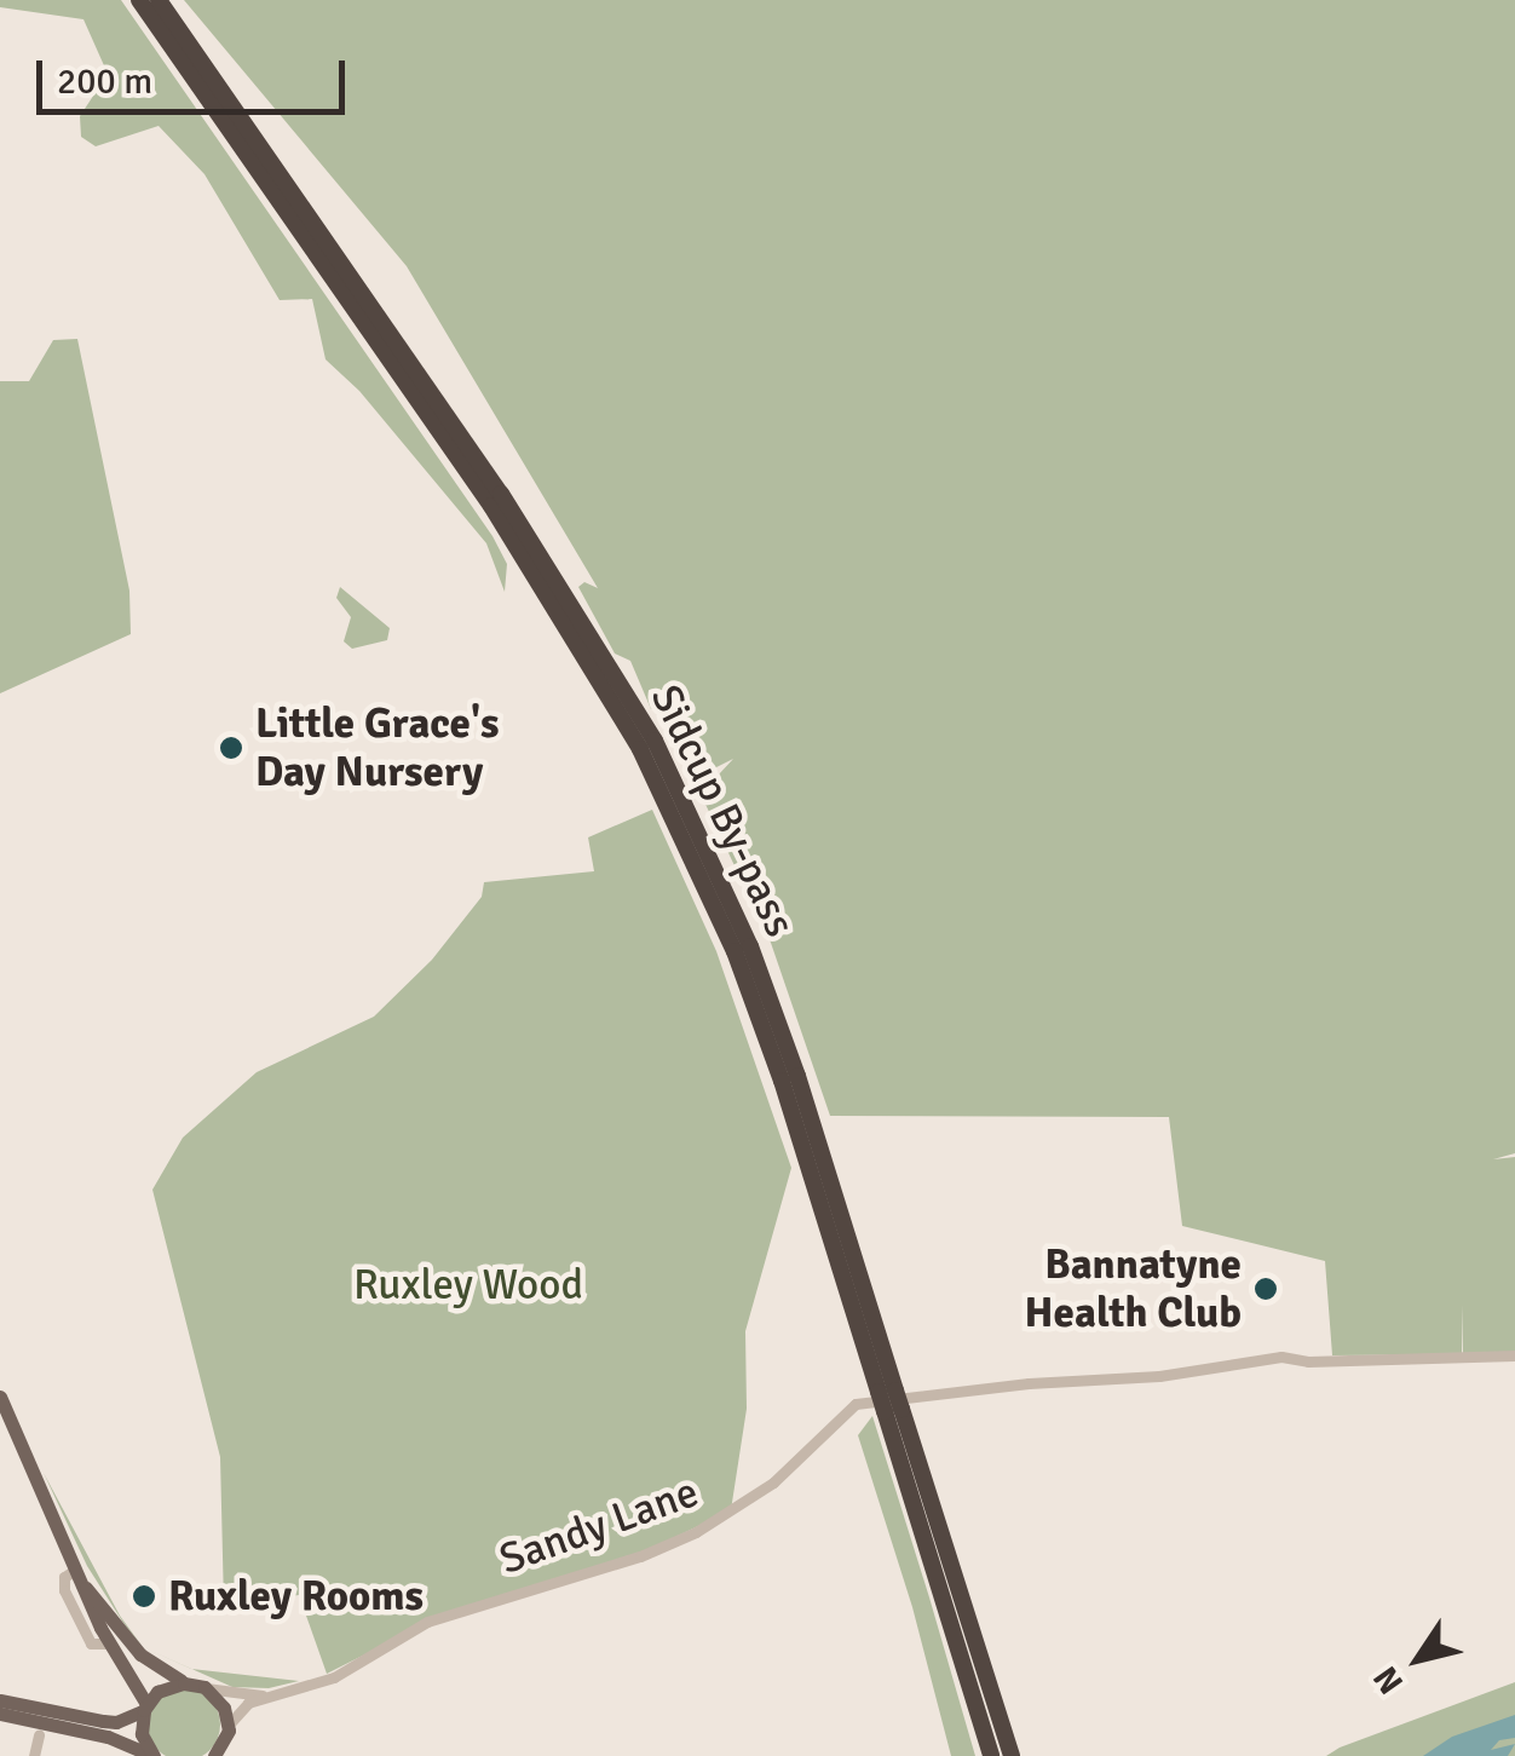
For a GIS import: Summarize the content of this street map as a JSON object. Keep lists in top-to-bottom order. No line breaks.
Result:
{"streets":{"highway":["Sidcup By-pass"],"street":["Sandy Lane"]},"parks":["Ruxley Wood"],"places":["Little Grace's Day Nursery","Bannatyne Health Club","Ruxley Rooms"],"scale_bar":"200 m","north":"bottom left"}
